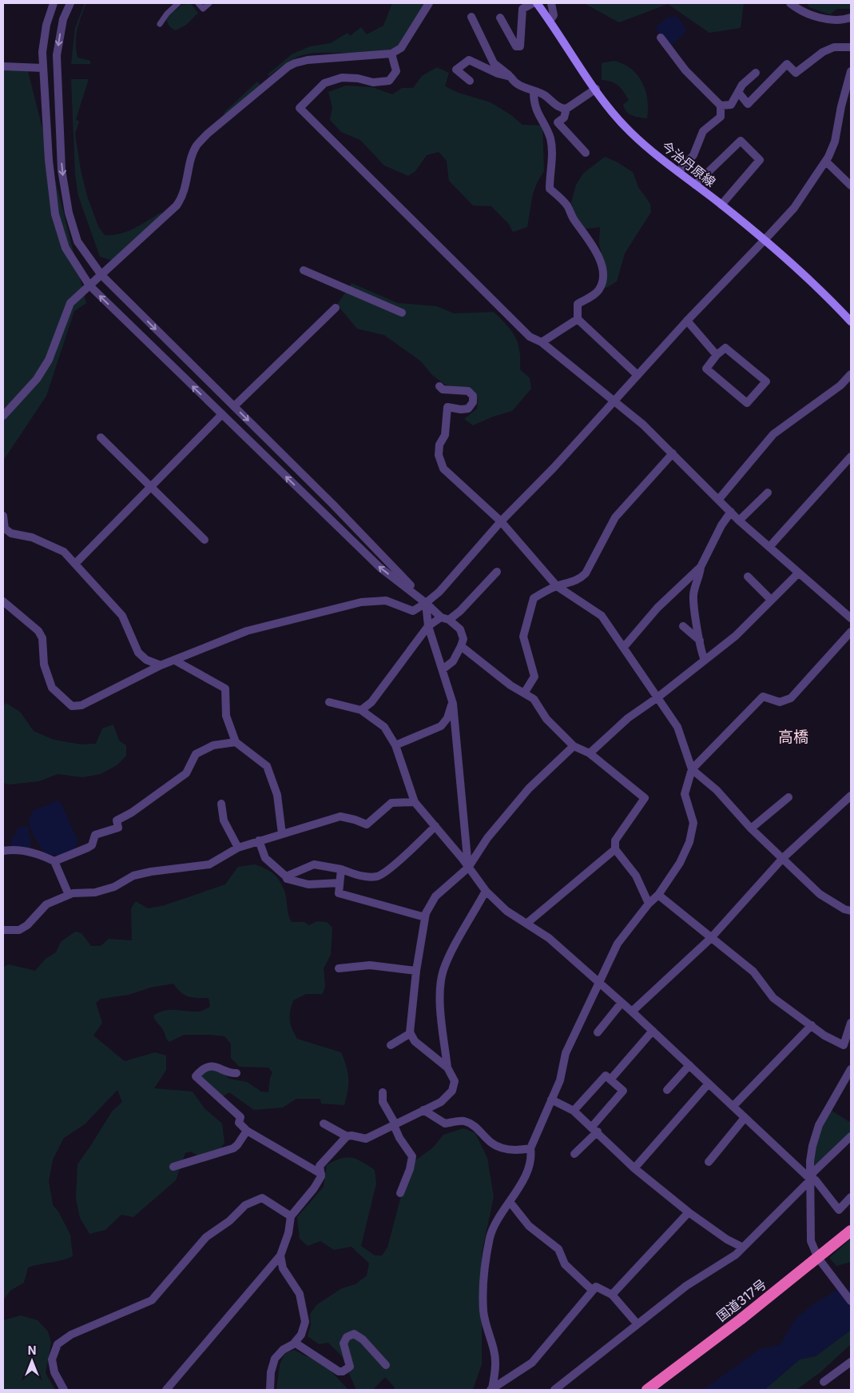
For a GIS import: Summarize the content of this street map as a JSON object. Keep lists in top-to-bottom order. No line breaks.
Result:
{"streets":{"highway":["国道317号"],"main road":["今治丹原線"]},"districts":["高橋"],"north":"top"}
